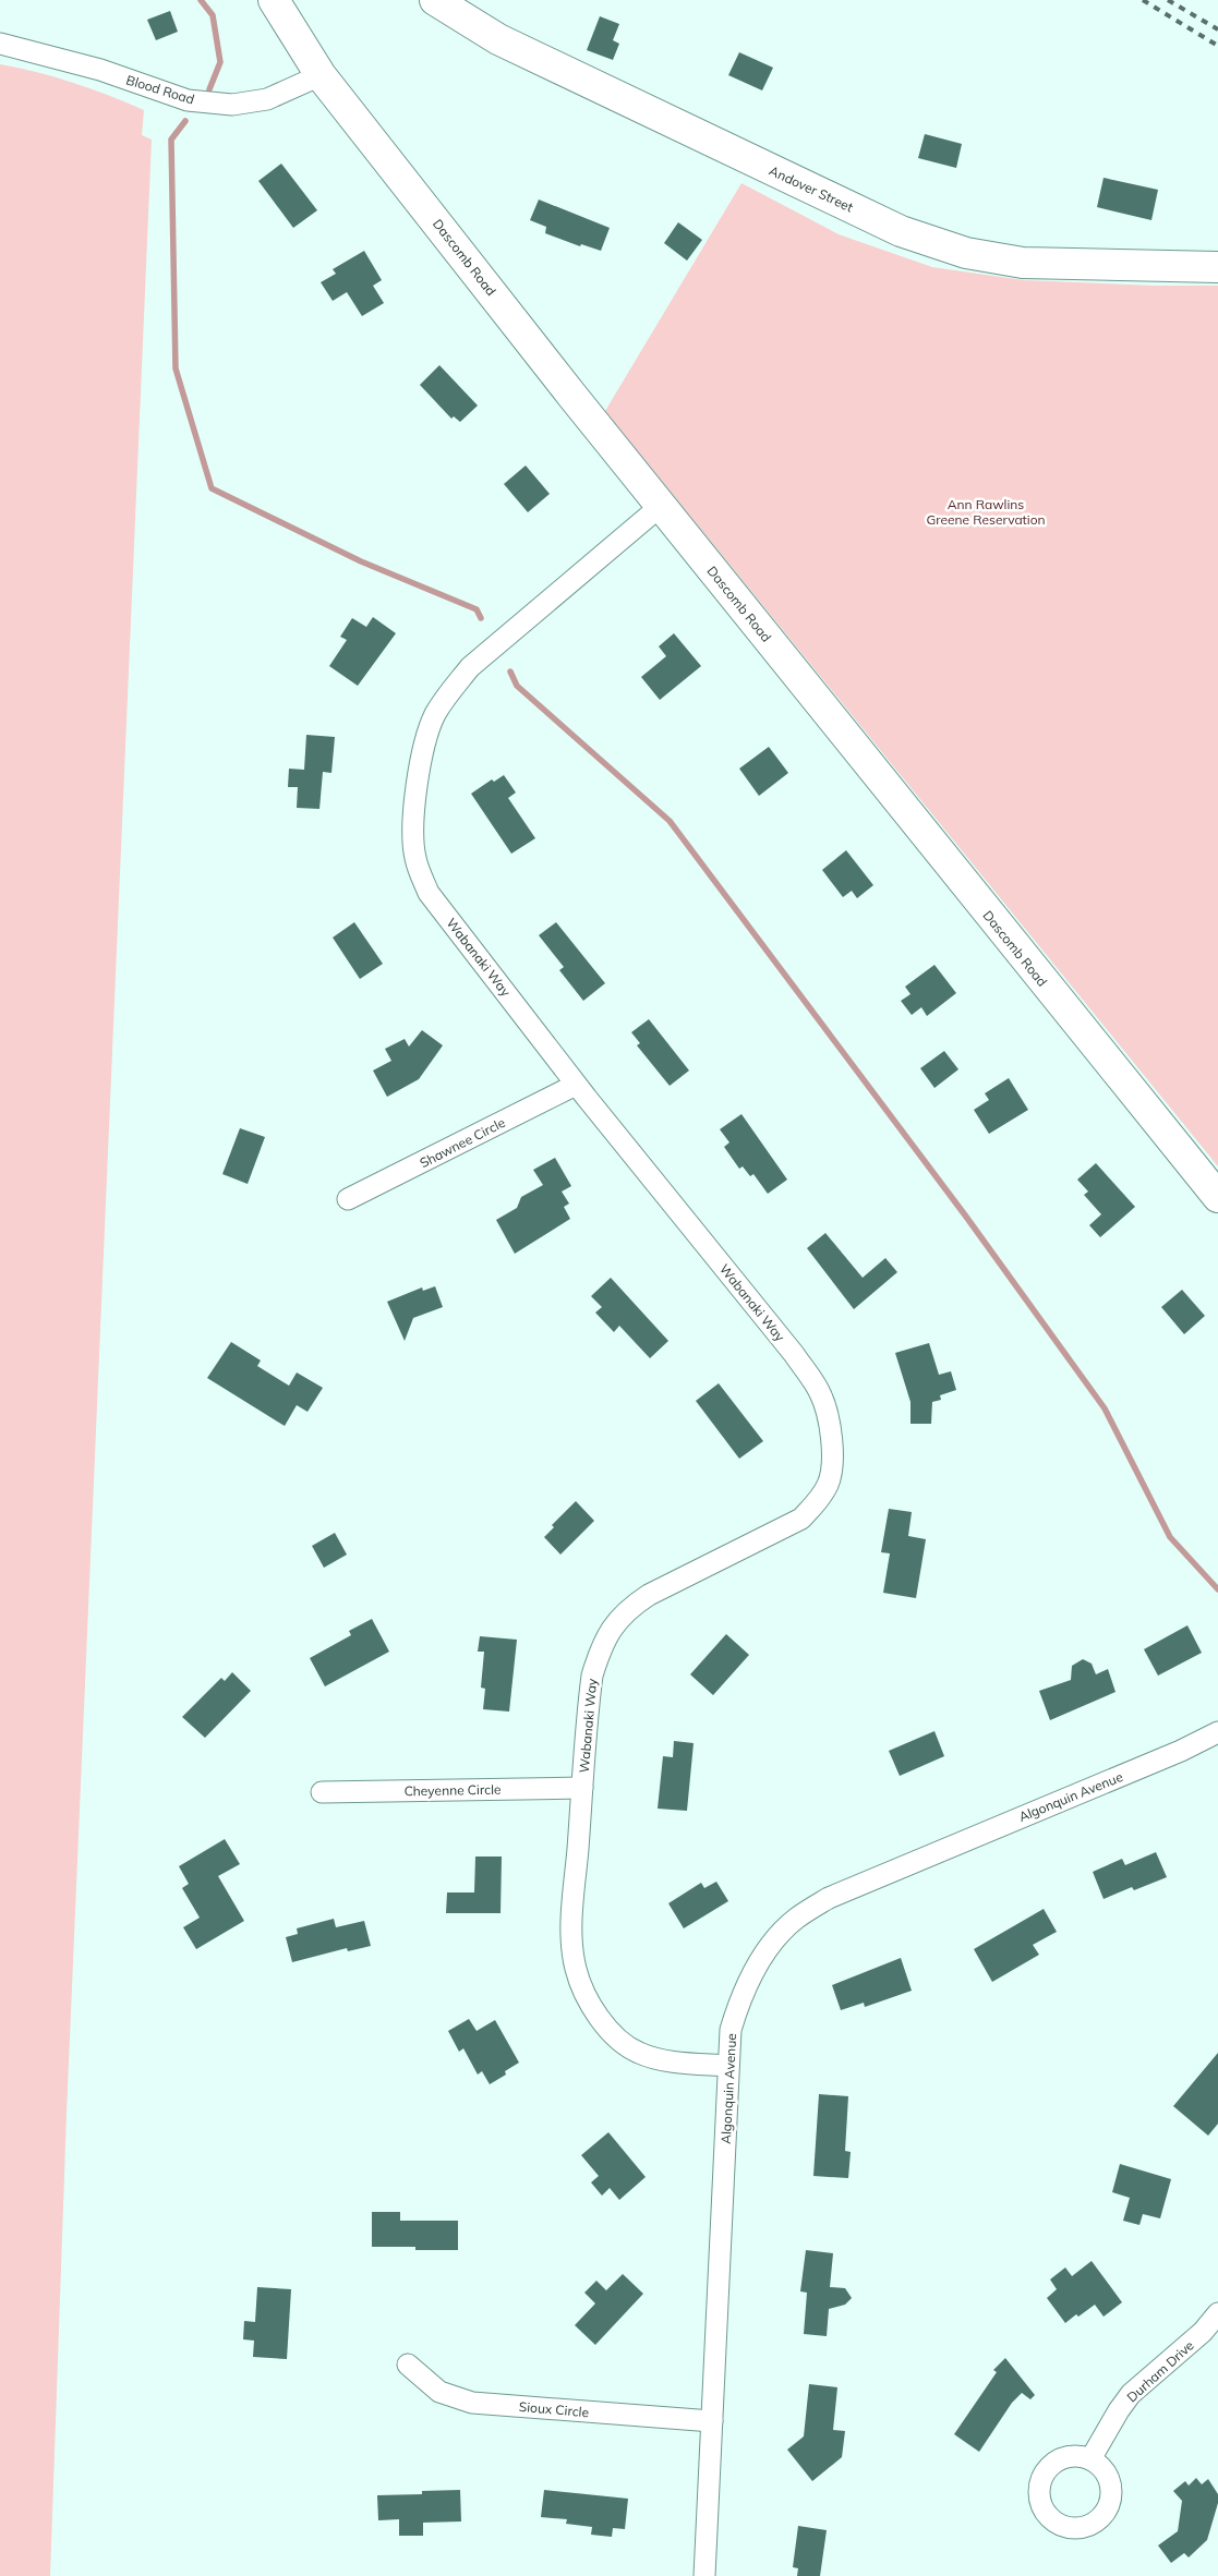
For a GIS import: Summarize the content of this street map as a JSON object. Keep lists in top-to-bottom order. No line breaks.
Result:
{"streets":{"main road":["Andover Street","Dascomb Road"],"street":["Blood Road","Wabanaki Way","Shawnee Circle","Cheyenne Circle","Algonquin Avenue","Durham Drive","Sioux Circle"]},"crossings":[["Blood Road","Dascomb Road"],["Dascomb Road","Wabanaki Way"],["Wabanaki Way","Shawnee Circle"],["Wabanaki Way","Cheyenne Circle"],["Wabanaki Way","Algonquin Avenue"],["Algonquin Avenue","Sioux Circle"]],"parks":["Ann Rawlins Greene Reservation"]}
